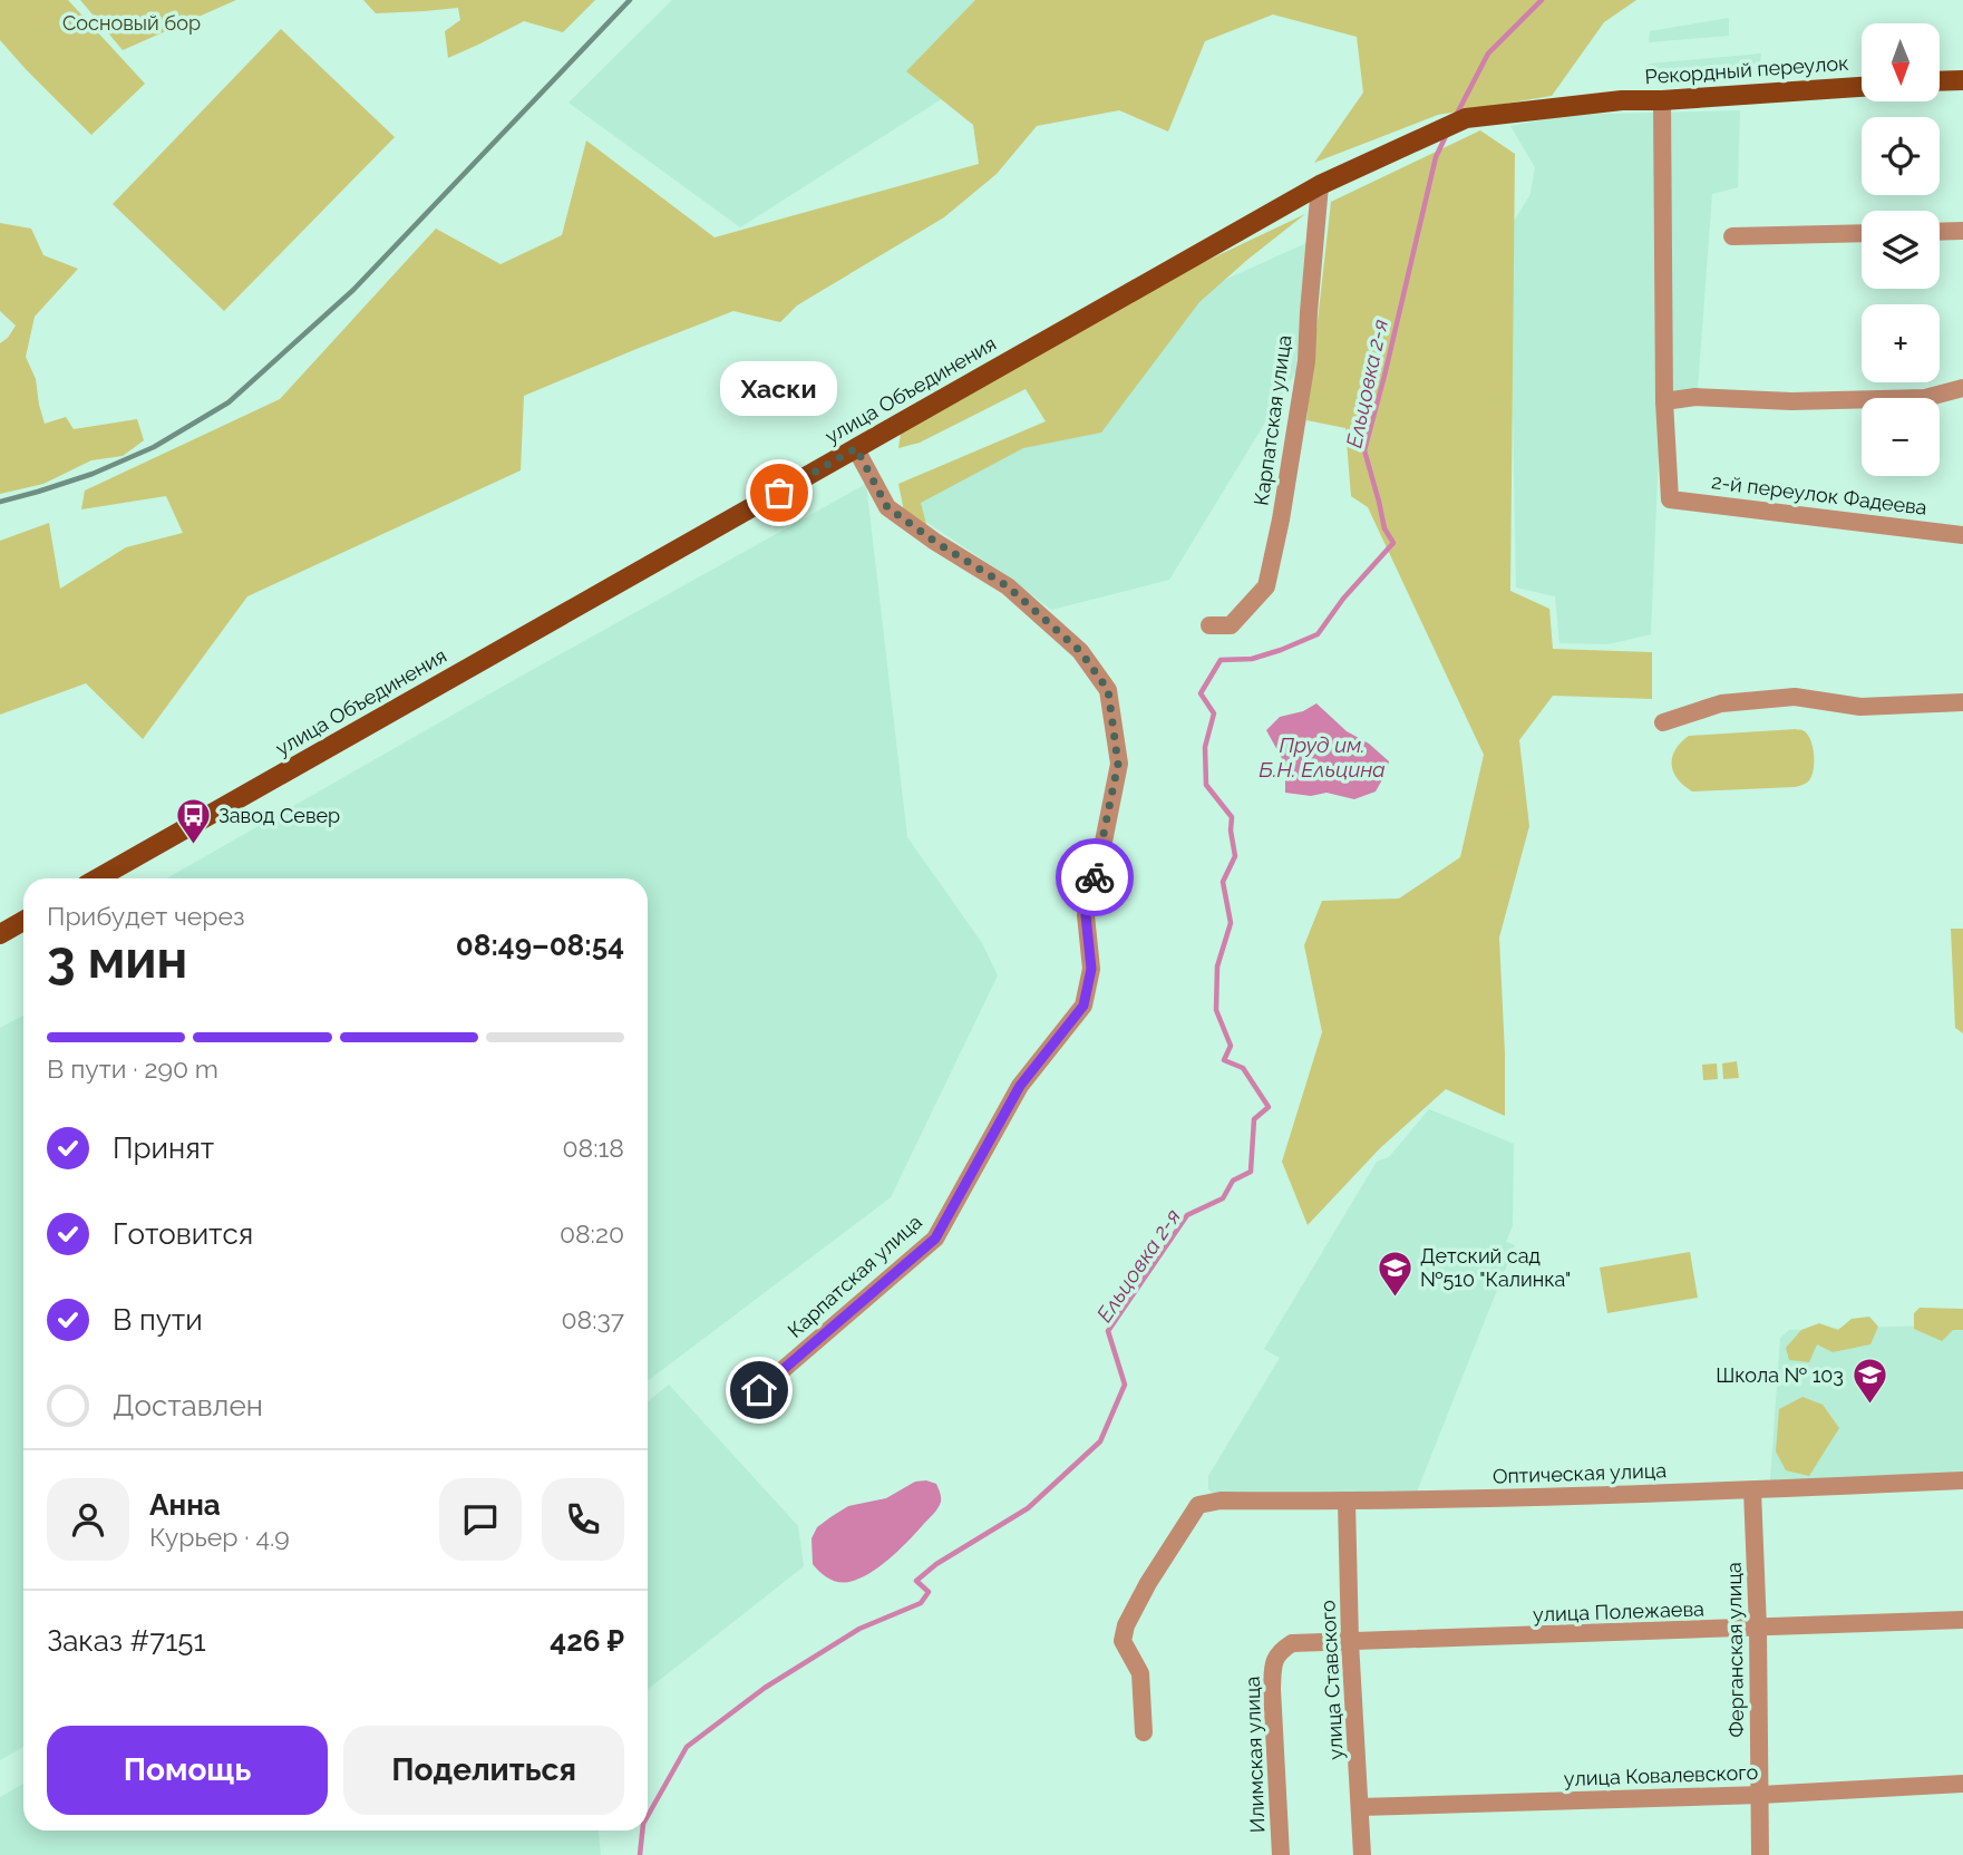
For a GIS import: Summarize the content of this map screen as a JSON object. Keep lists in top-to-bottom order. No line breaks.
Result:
{"streets":{"main road":["Рекордный переулок","улица Объединения"],"street":["Карпатская улица","2-й переулок Фадеева","Оптическая улица","улица Полежаева","Ферганская улица","улица Ставского","Илимская улица","улица Ковалевского"]},"crossings":[["Рекордный переулок","улица Объединения"],["улица Объединения","Карпатская улица"],["Оптическая улица","Ферганская улица"],["Оптическая улица","улица Ставского"],["улица Полежаева","Ферганская улица"],["улица Полежаева","улица Ставского"],["улица Полежаева","Илимская улица"],["Ферганская улица","улица Ковалевского"],["улица Ставского","улица Ковалевского"]],"water":["Ельцовка 2-я","Пруд им. Б.Н. Ельцина"],"parks":["Сосновый бор"],"places":{"other":["Хаски"],"bus stop":["Завод Север"],"school or university":["Детский сад №510 \"Калинка\"","Школа № 103"]},"north":"bottom","page":{"map_buttons":["+","−"],"bubble":"Хаски","heading":["3 мин","Прибудет через","08:49–08:54"],"panel":["Анна","Курьер · 4.9","Заказ #7151","426 ₽"],"bar":"В пути · 290 m","list":[["Принят","08:18"],["Готовится","08:20"],["В пути","08:37"],"Доставлен"],"buttons":["Помощь","Поделиться"]}}
